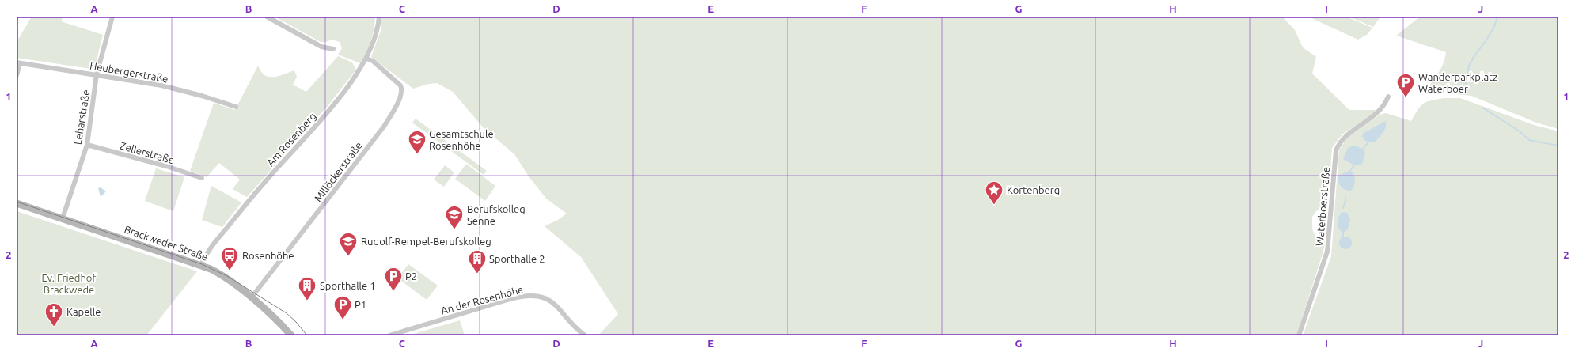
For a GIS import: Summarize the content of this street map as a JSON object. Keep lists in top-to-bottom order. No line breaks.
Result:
{"streets":{"street":["Heubergerstraße","Leharstraße","Am Rosenberg","Zellerstraße","Millöckerstraße","Waterboerstraße","Brackweder Straße","An der Rosenhöhe"]},"crossings":[["Heubergerstraße","Leharstraße"],["Leharstraße","Zellerstraße"],["Leharstraße","Brackweder Straße"],["Am Rosenberg","Millöckerstraße"],["Am Rosenberg","Brackweder Straße"],["Millöckerstraße","Brackweder Straße"]],"parks":["Ev. Friedhof Brackwede"],"places":{"parking":["Wanderparkplatz Waterboer","P2","P1"],"school or university":["Gesamtschule Rosenhöhe","Berufskolleg Senne","Rudolf-Rempel-Berufskolleg"],"place":["Kortenberg"],"bus stop":["Rosenhöhe"],"building":["Sporthalle 2","Sporthalle 1"],"church":["Kapelle"]},"grid":{"columns":["A","B","C","D","E","F","G","H","I","J"],"rows":["1","2"]}}
